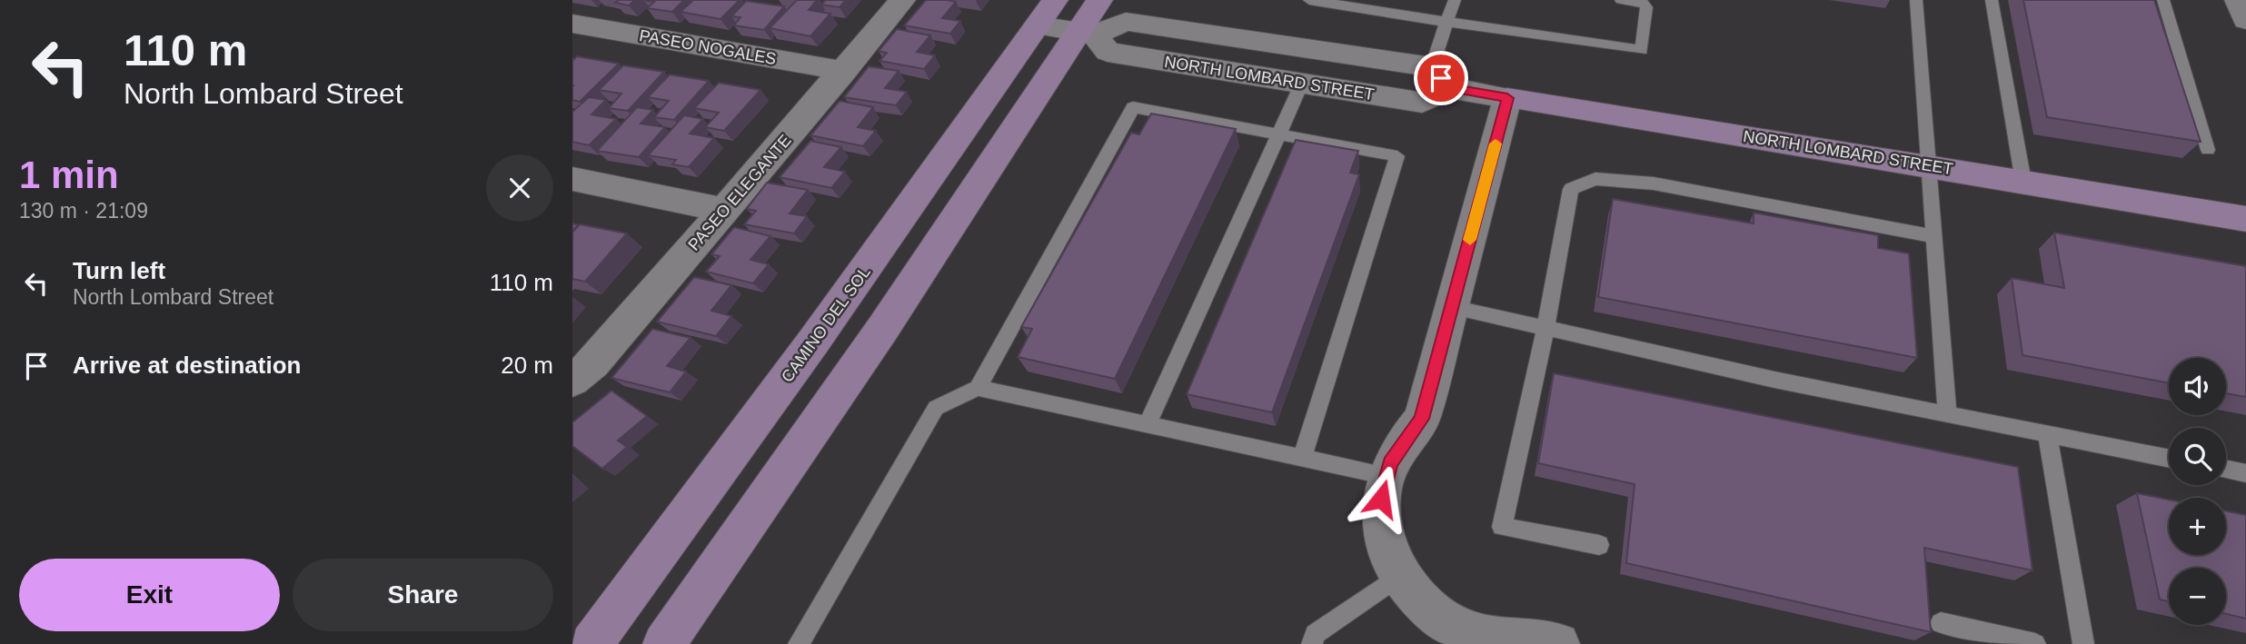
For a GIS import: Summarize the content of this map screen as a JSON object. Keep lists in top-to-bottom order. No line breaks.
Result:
{"streets":{"street":["PASEO NOGALES","NORTH LOMBARD STREET","PASEO ELEGANTE","CAMINO DEL SOL"]},"crossings":[["PASEO NOGALES","PASEO ELEGANTE"]],"page":{"turn":["110 m","North Lombard Street"],"heading":["1 min","130 m · 21:09"],"list":[{"name":"Turn left","note":"North Lombard Street","value":"110 m"},{"name":"Arrive at destination","value":"20 m"}],"map_buttons":["+","−"],"buttons":["Exit","Share"]}}
